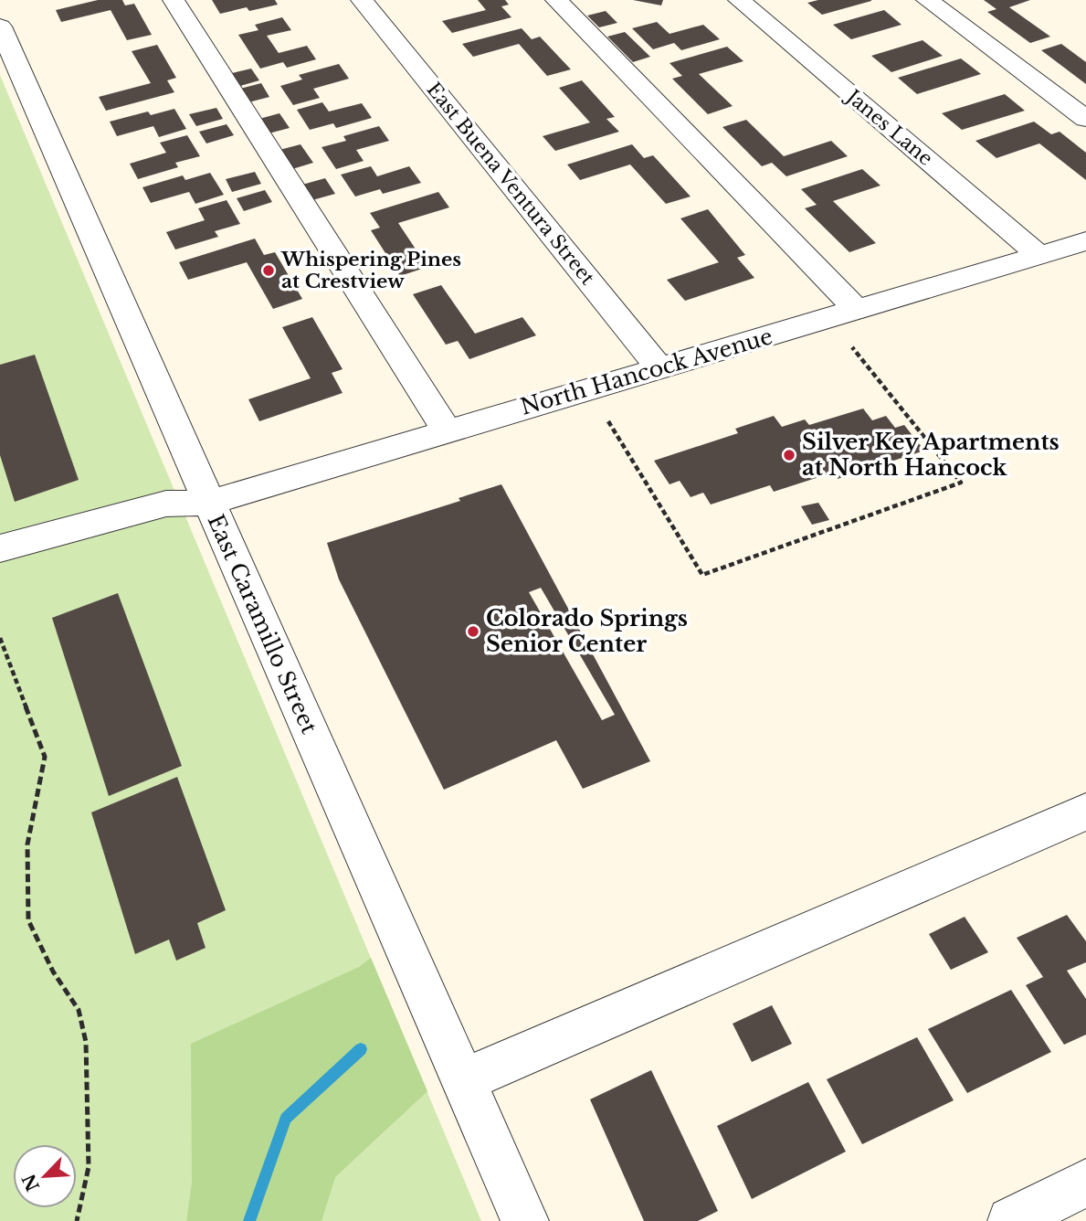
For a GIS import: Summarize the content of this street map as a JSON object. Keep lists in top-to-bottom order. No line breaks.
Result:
{"streets":{"street":["Janes Lane","East Buena Ventura Street","North Hancock Avenue","East Caramillo Street"]},"crossings":[["Janes Lane","North Hancock Avenue"],["East Buena Ventura Street","North Hancock Avenue"],["North Hancock Avenue","East Caramillo Street"]],"places":["Whispering Pines at Crestview","Silver Key Apartments at North Hancock","Colorado Springs Senior Center"],"north":"bottom left"}
